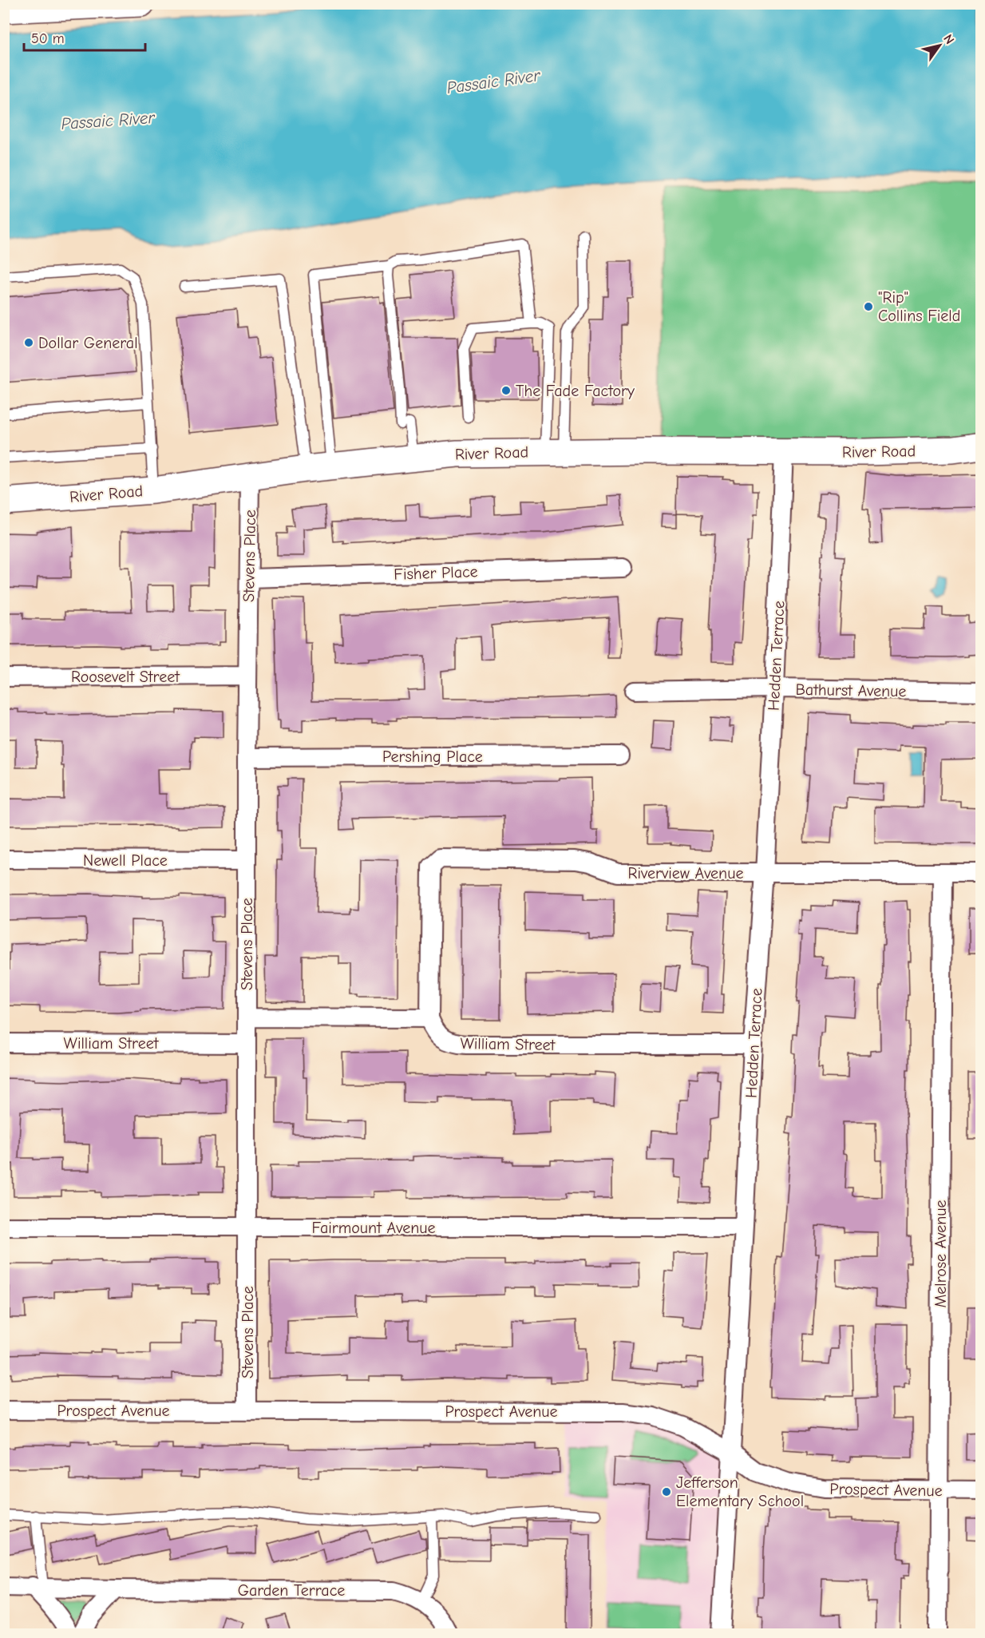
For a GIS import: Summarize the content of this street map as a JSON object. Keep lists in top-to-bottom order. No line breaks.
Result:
{"streets":{"main road":["River Road"],"street":["Stevens Place","Fisher Place","Hedden Terrace","Roosevelt Street","Bathurst Avenue","Pershing Place","Newell Place","Riverview Avenue","William Street","Fairmount Avenue","Melrose Avenue","Prospect Avenue","Garden Terrace"]},"crossings":[["River Road","Stevens Place"],["River Road","Hedden Terrace"],["Stevens Place","Fisher Place"],["Stevens Place","Roosevelt Street"],["Stevens Place","Pershing Place"],["Stevens Place","Newell Place"],["Stevens Place","William Street"],["Stevens Place","Fairmount Avenue"],["Stevens Place","Prospect Avenue"],["Hedden Terrace","Bathurst Avenue"],["Hedden Terrace","Riverview Avenue"],["Hedden Terrace","William Street"],["Hedden Terrace","Fairmount Avenue"],["Hedden Terrace","Prospect Avenue"],["Riverview Avenue","William Street"],["Riverview Avenue","Melrose Avenue"],["Melrose Avenue","Prospect Avenue"]],"water":["Passaic River"],"places":["\"Rip\" Collins Field","Dollar General","The Fade Factory","Jefferson Elementary School"],"scale_bar":"50 m","north":"top right"}
